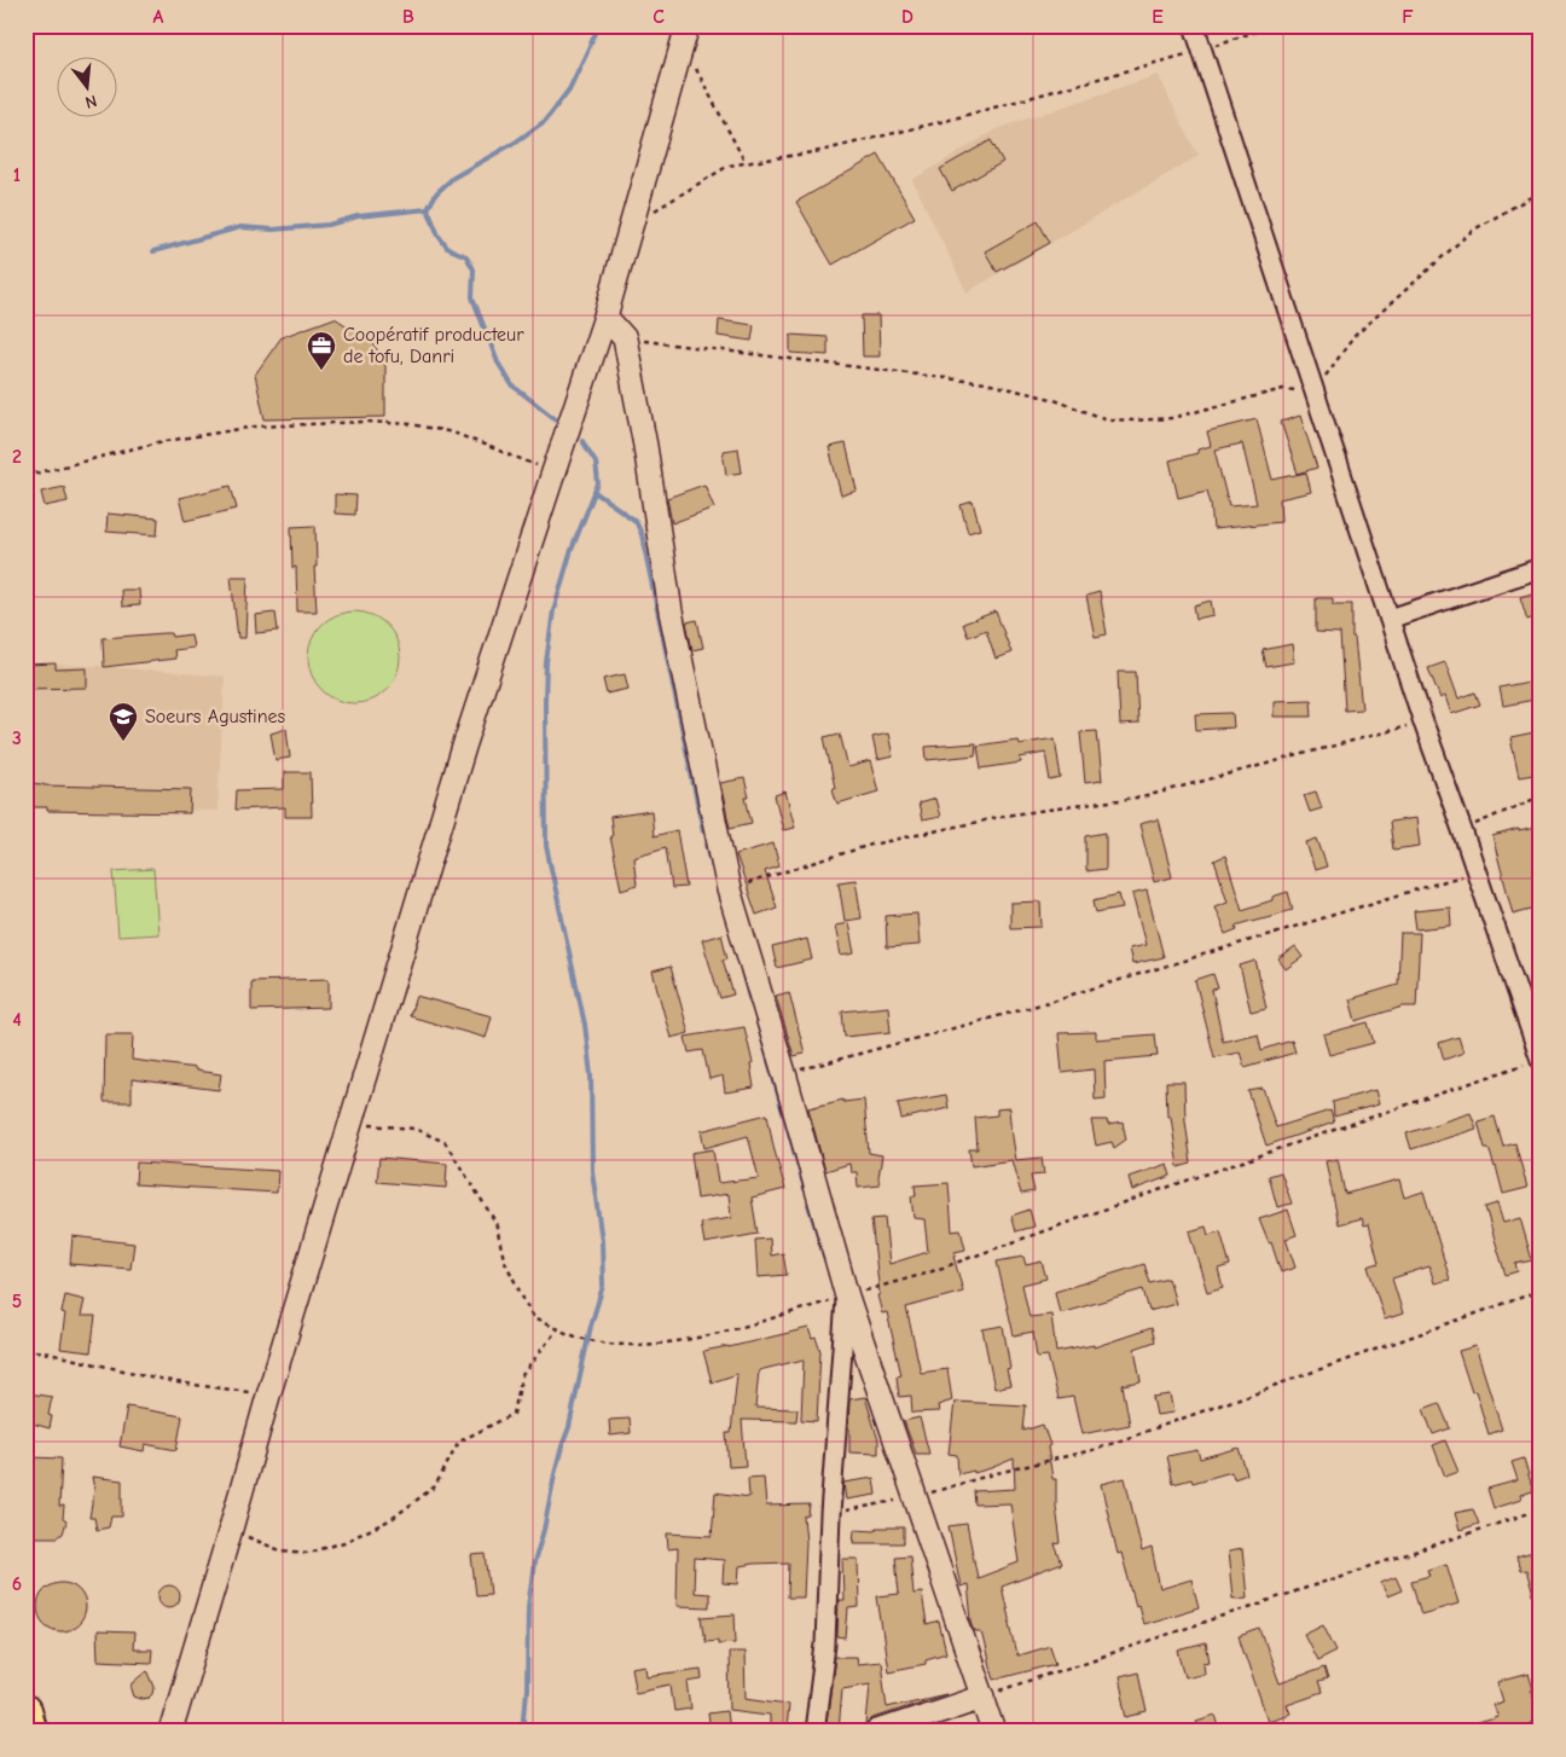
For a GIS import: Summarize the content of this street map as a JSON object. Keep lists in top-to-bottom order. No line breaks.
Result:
{"places":{"office":["Coopératif producteur de tofu, Danri"],"school or university":["Soeurs Agustines"]},"north":"bottom","grid":{"columns":["A","B","C","D","E","F"],"rows":["1","2","3","4","5","6"]}}
